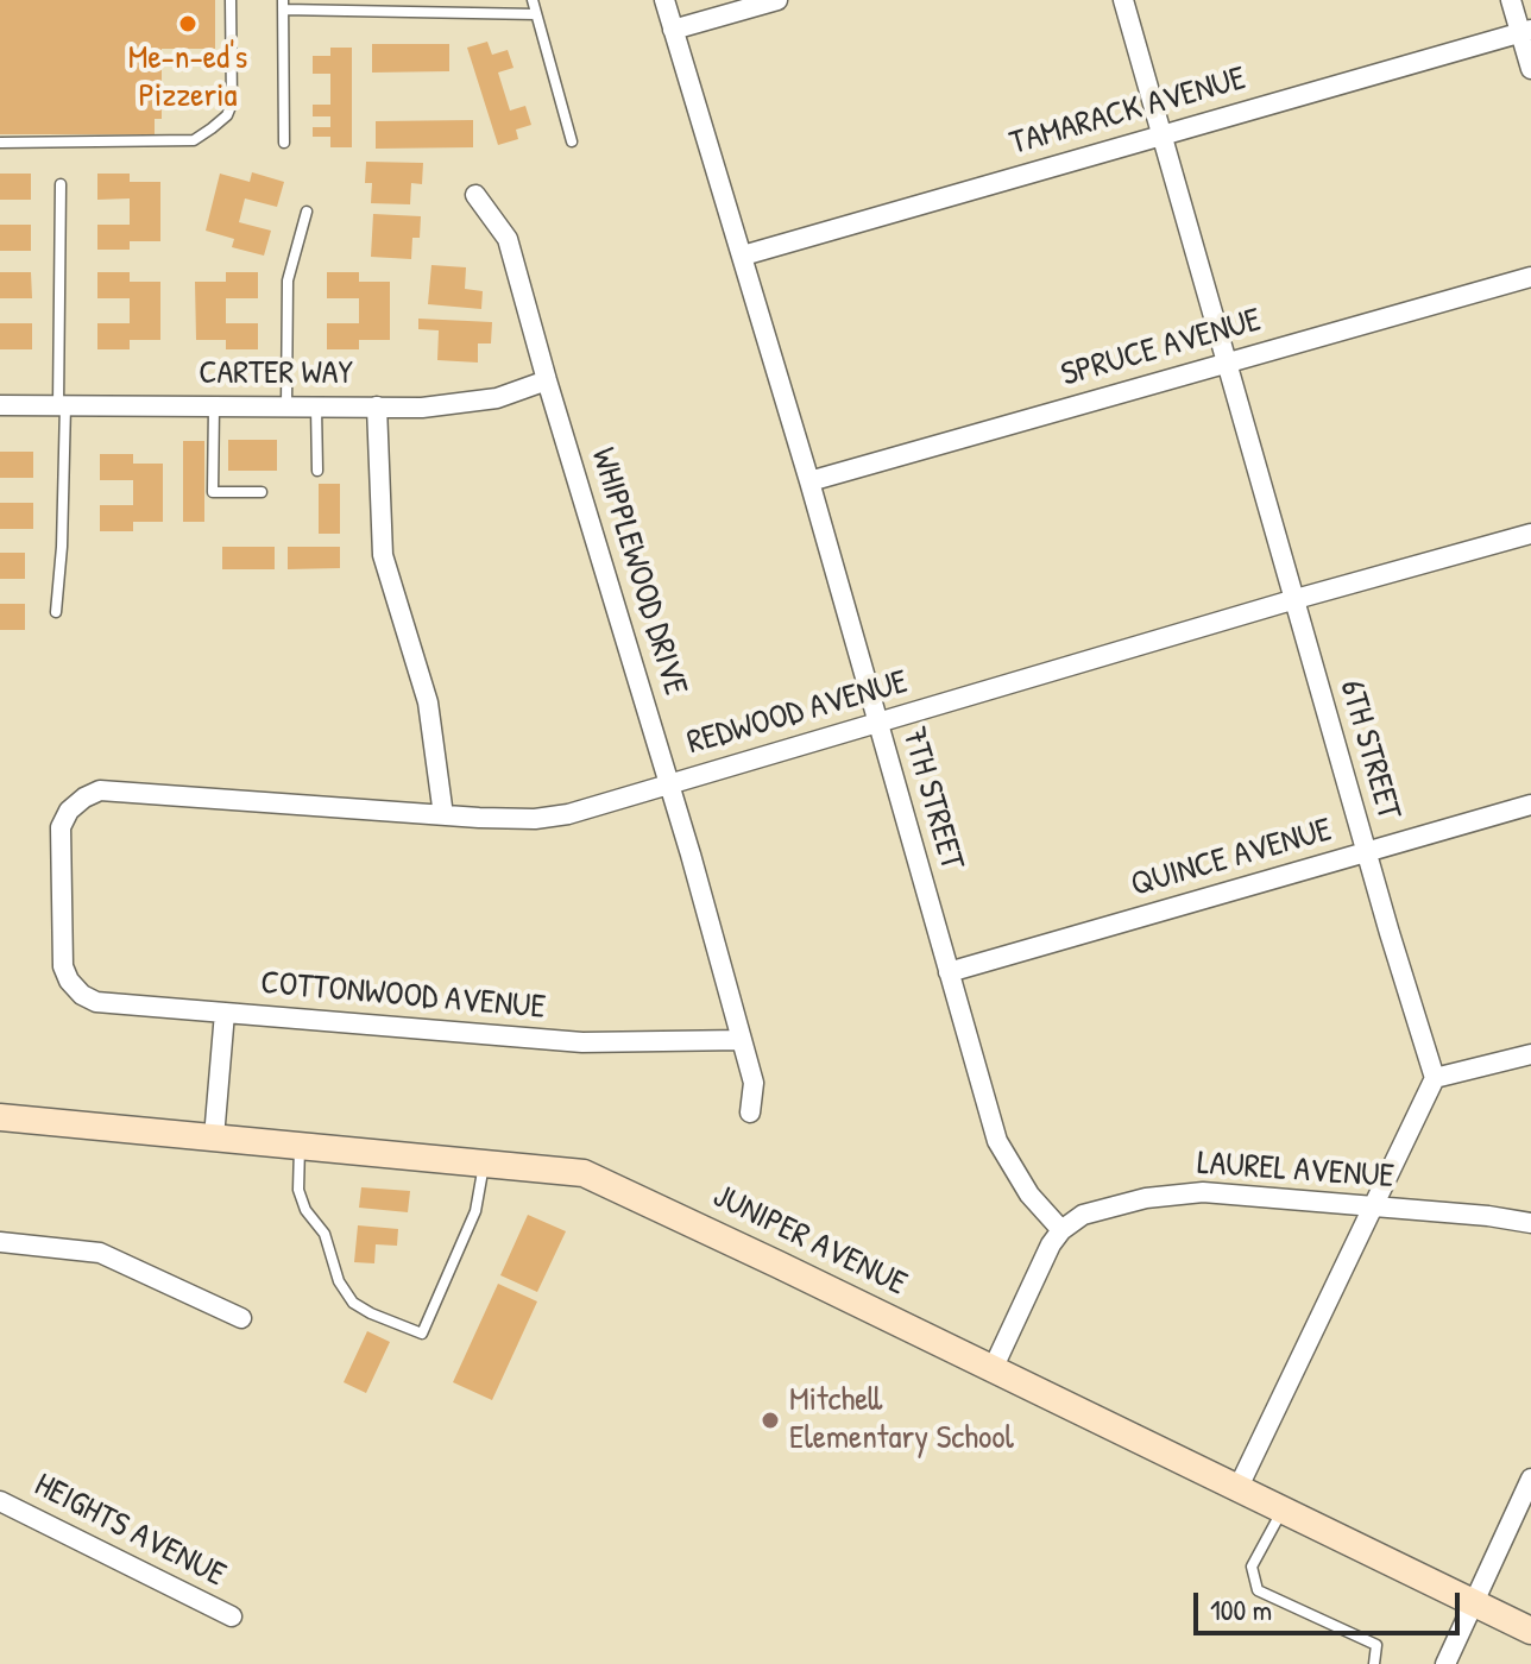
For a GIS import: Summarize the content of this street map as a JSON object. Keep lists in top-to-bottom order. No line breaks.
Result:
{"streets":{"street":["TAMARACK AVENUE","SPRUCE AVENUE","CARTER WAY","WHIPPLEWOOD DRIVE","REDWOOD AVENUE","6TH STREET","7TH STREET","QUINCE AVENUE","COTTONWOOD AVENUE","LAUREL AVENUE","JUNIPER AVENUE","HEIGHTS AVENUE"]},"crossings":[["TAMARACK AVENUE","6TH STREET"],["TAMARACK AVENUE","7TH STREET"],["SPRUCE AVENUE","6TH STREET"],["SPRUCE AVENUE","7TH STREET"],["CARTER WAY","WHIPPLEWOOD DRIVE"],["WHIPPLEWOOD DRIVE","REDWOOD AVENUE"],["WHIPPLEWOOD DRIVE","COTTONWOOD AVENUE"],["REDWOOD AVENUE","6TH STREET"],["REDWOOD AVENUE","7TH STREET"],["REDWOOD AVENUE","COTTONWOOD AVENUE"],["6TH STREET","QUINCE AVENUE"],["7TH STREET","QUINCE AVENUE"],["7TH STREET","LAUREL AVENUE"]],"places":["Me-n-ed's Pizzeria","Mitchell Elementary School"],"scale_bar":"100 m"}
